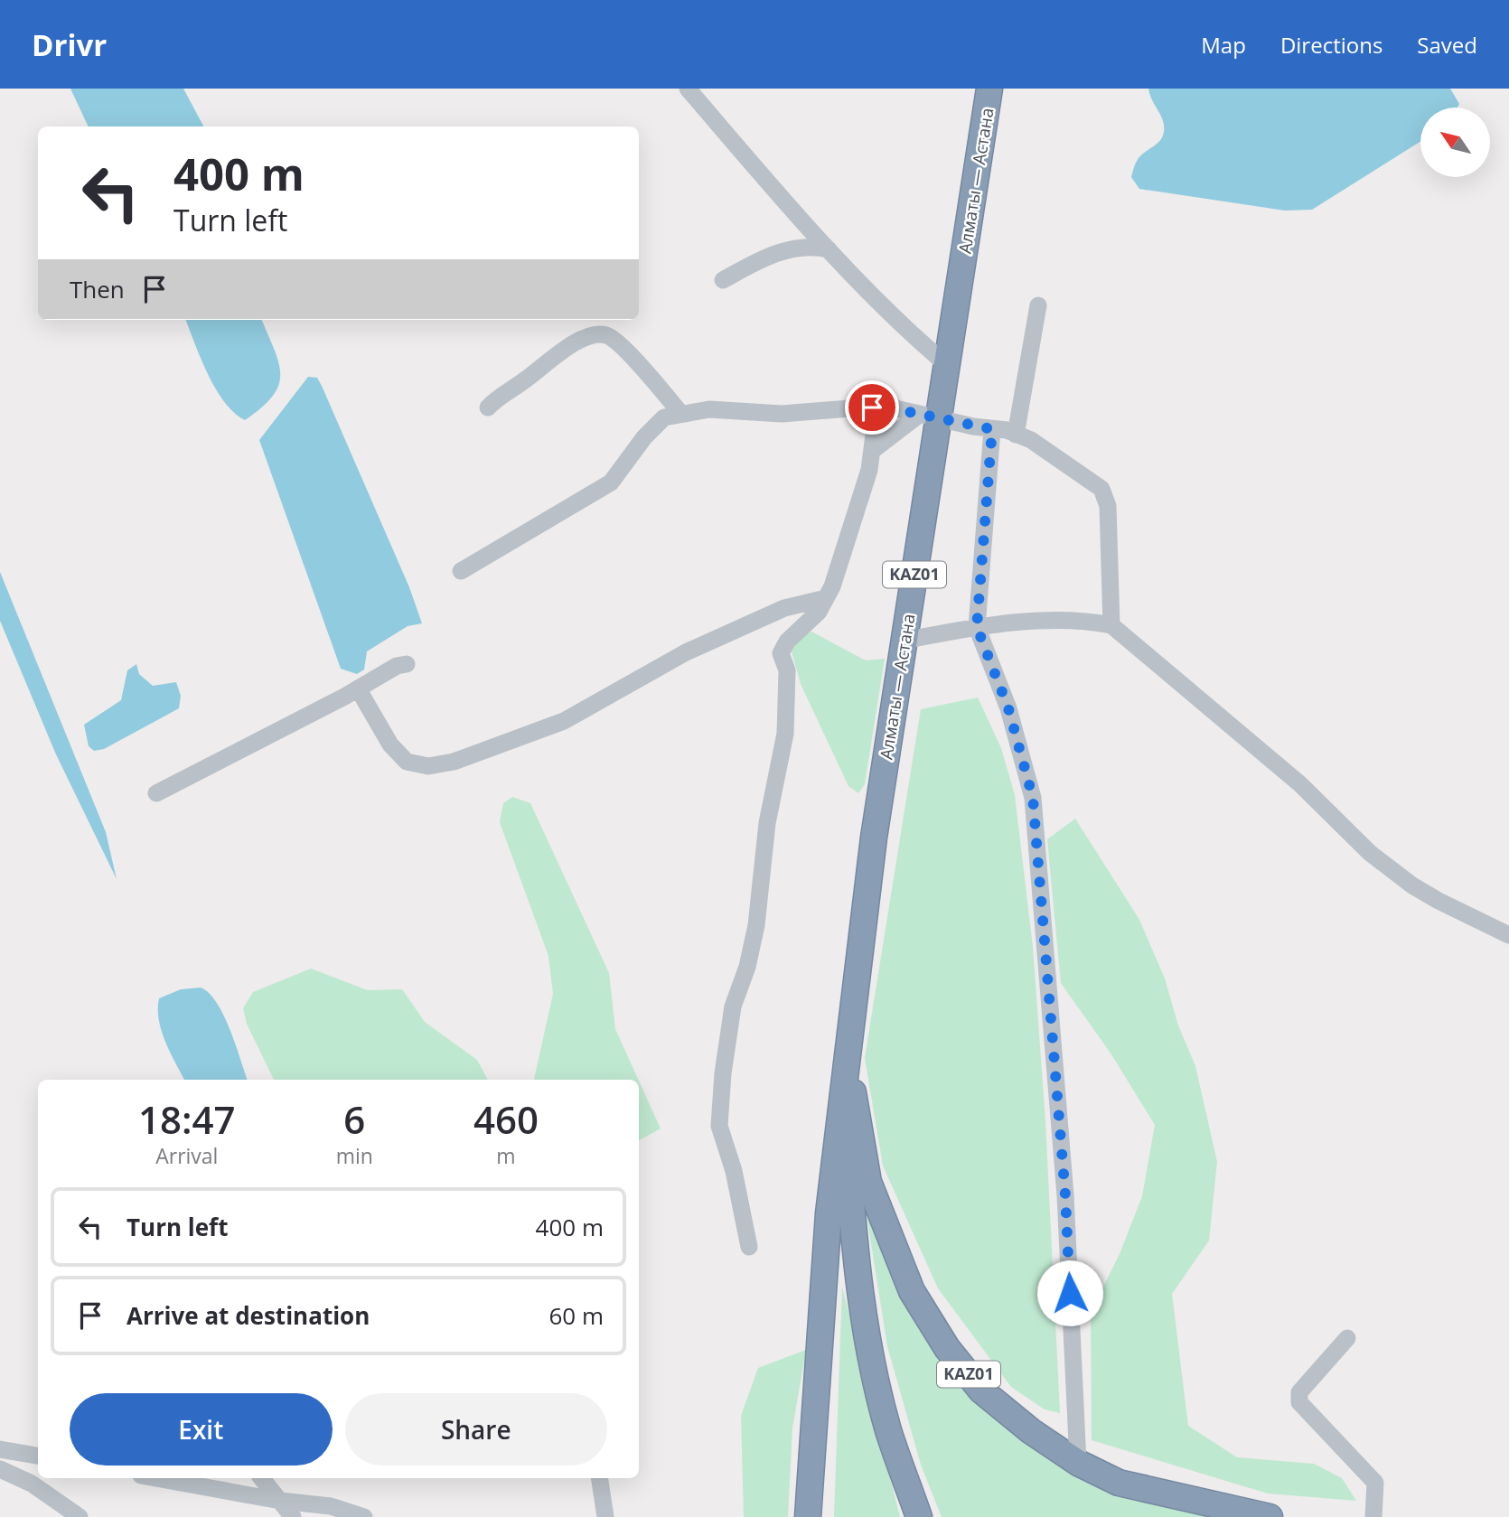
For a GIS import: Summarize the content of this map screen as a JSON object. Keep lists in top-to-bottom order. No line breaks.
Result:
{"streets":{"highway":["Алматы — Астана","KАZ01"]},"crossings":[["Алматы — Астана","KАZ01"]],"north":"top left","page":{"header":"Drivr","nav":["Map","Directions","Saved"],"turn":["400 m","Turn left"],"then":"Then","eta":["18:47","Arrival","6","min","460","m"],"list":[{"name":"Turn left","value":"400 m"},{"name":"Arrive at destination","value":"60 m"}],"buttons":["Exit","Share"]}}
